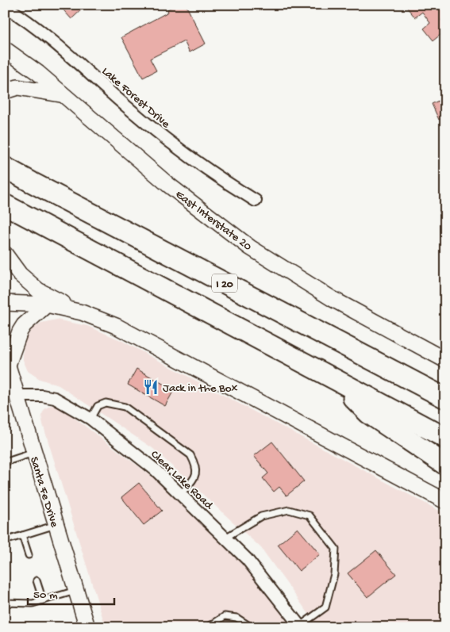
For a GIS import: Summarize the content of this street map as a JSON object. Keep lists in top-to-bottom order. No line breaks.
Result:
{"streets":{"highway":["I 20"],"main road":["East Interstate 20","Santa Fe Drive"],"street":["Lake Forest Drive","Clear Lake Road"]},"crossings":[["Clear Lake Road","Santa Fe Drive"]],"places":{"restaurant":["Jack in the Box"]},"scale_bar":"50 m"}
